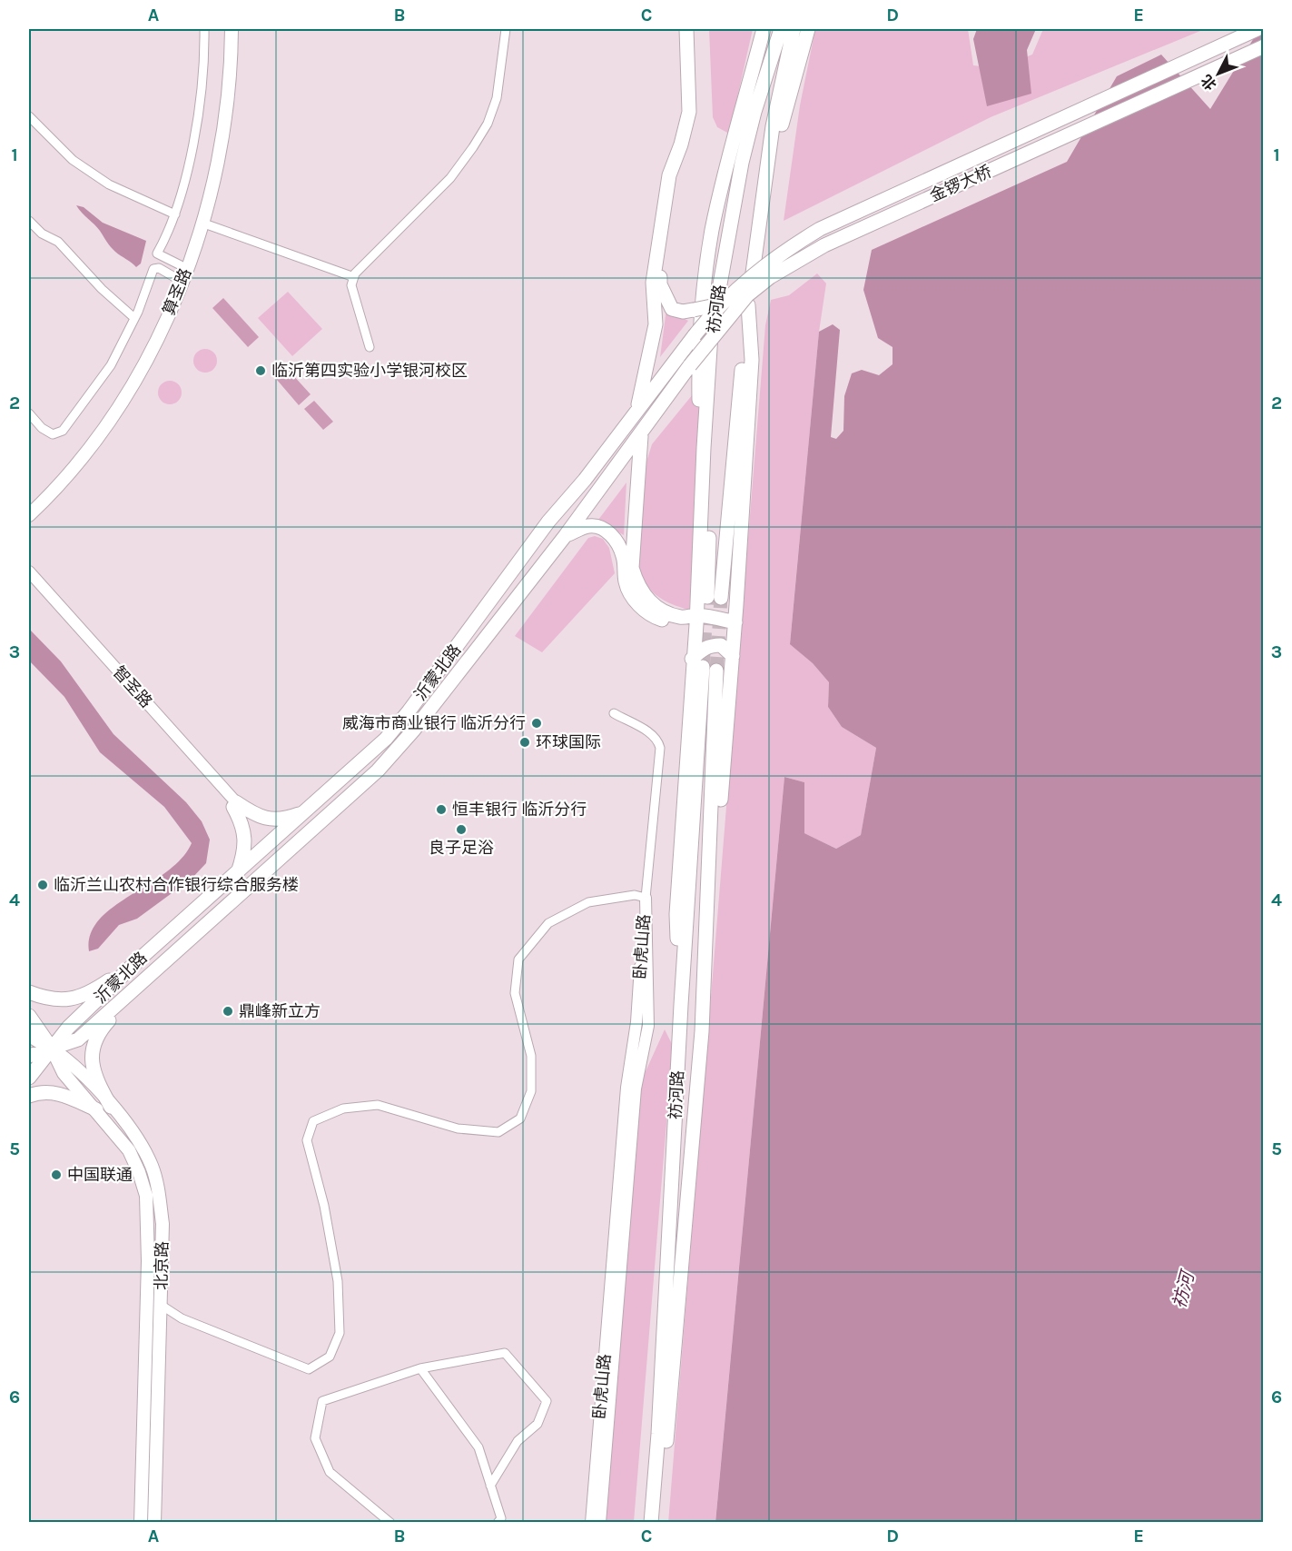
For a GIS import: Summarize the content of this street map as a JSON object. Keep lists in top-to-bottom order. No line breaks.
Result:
{"streets":{"main road":["金锣大桥","算圣路","祊河路","沂蒙北路","北京路"],"street":["智圣路","卧虎山路"]},"crossings":[["金锣大桥","沂蒙北路"],["沂蒙北路","北京路"]],"water":["祊河"],"places":["临沂第四实验小学银河校区","威海市商业银行 临沂分行","环球国际","恒丰银行 临沂分行","良子足浴","临沂兰山农村合作银行综合服务楼","鼎峰新立方","中国联通"],"north":"bottom left","grid":{"columns":["A","B","C","D","E"],"rows":["1","2","3","4","5","6"]}}
